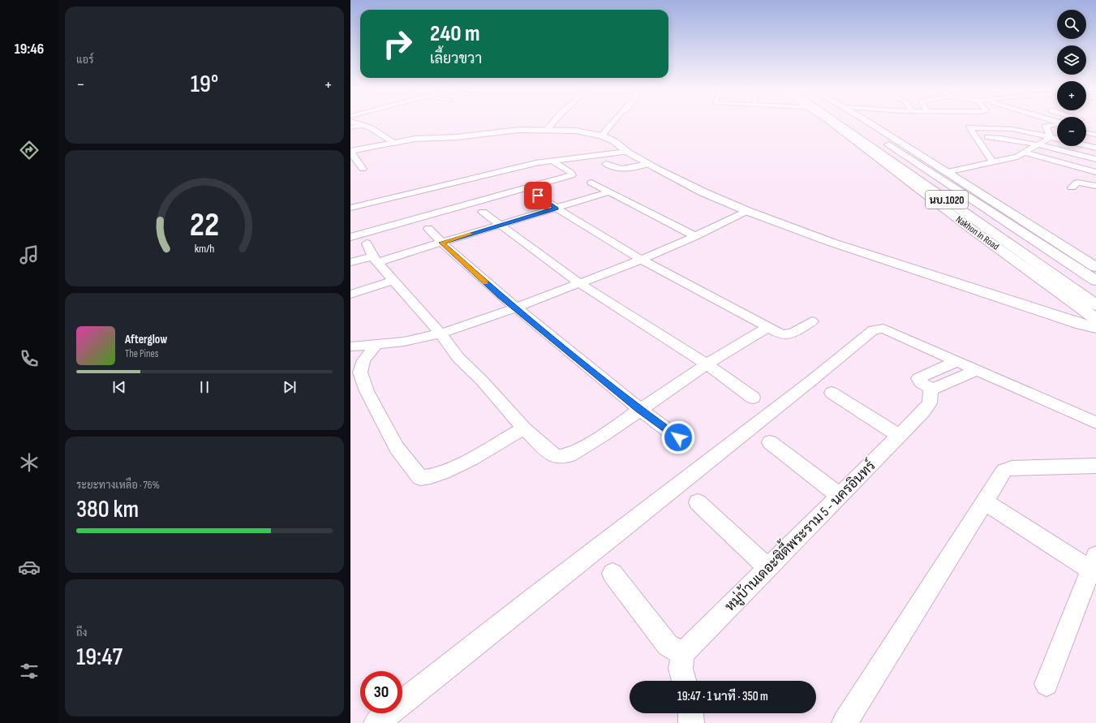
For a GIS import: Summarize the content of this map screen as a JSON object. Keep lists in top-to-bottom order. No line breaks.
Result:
{"streets":{"main road":["นบ.1020","Nakhon In Road"],"street":["หมู่บ้านเดอะซิตี้พระราม 5 - นครอินทร์"]},"page":{"tabs":"19:46","tile":["แอร์",["ระยะทางเหลือ · 76%","380 km"],["ถึง","19:47"]],"map_buttons":["+","−"],"turn":["240 m","เลี้ยวขวา"],"heat":["−","19°","+"],"song":["Afterglow","The Pines"],"limit":"30","trip":"19:47 · 1 นาที · 350 m","gauge":["22","km/h"]}}
